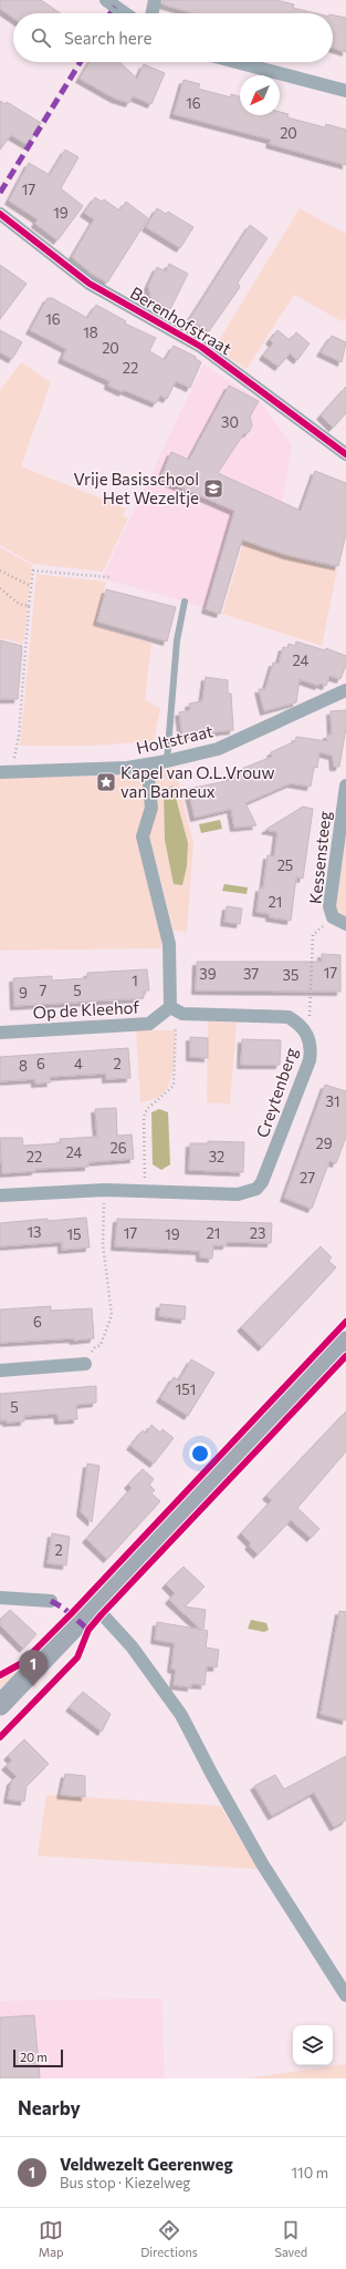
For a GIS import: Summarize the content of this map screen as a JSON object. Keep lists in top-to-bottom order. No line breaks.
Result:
{"streets":{"street":["Berenhofstraat","Holtstraat","Kessensteeg","Op de Kleehof","Creytenberg"]},"crossings":[["Op de Kleehof","Creytenberg"]],"places":{"school or university":["Vrije Basisschool Het Wezeltje"],"place":["Kapel van O.L.Vrouw van Banneux"]},"house_numbers":["16","20","17","19","16","18","20","22","30","24","25","21","17","39","37","35","1","7","5","9","6","4","2","8","31","29","26","24","22","32","27","13","17","21","23","15","19","6","151","5","2"],"scale_bar":"20 m","north":"bottom left","page":{"search":"Search here","pins":"1","scale":"20 m","heading":"Nearby","list":[{"mark":"1","name":"Veldwezelt Geerenweg","note":"Bus stop · Kiezelweg","value":"110 m"}],"nav":["Map","Directions","Saved"]}}
